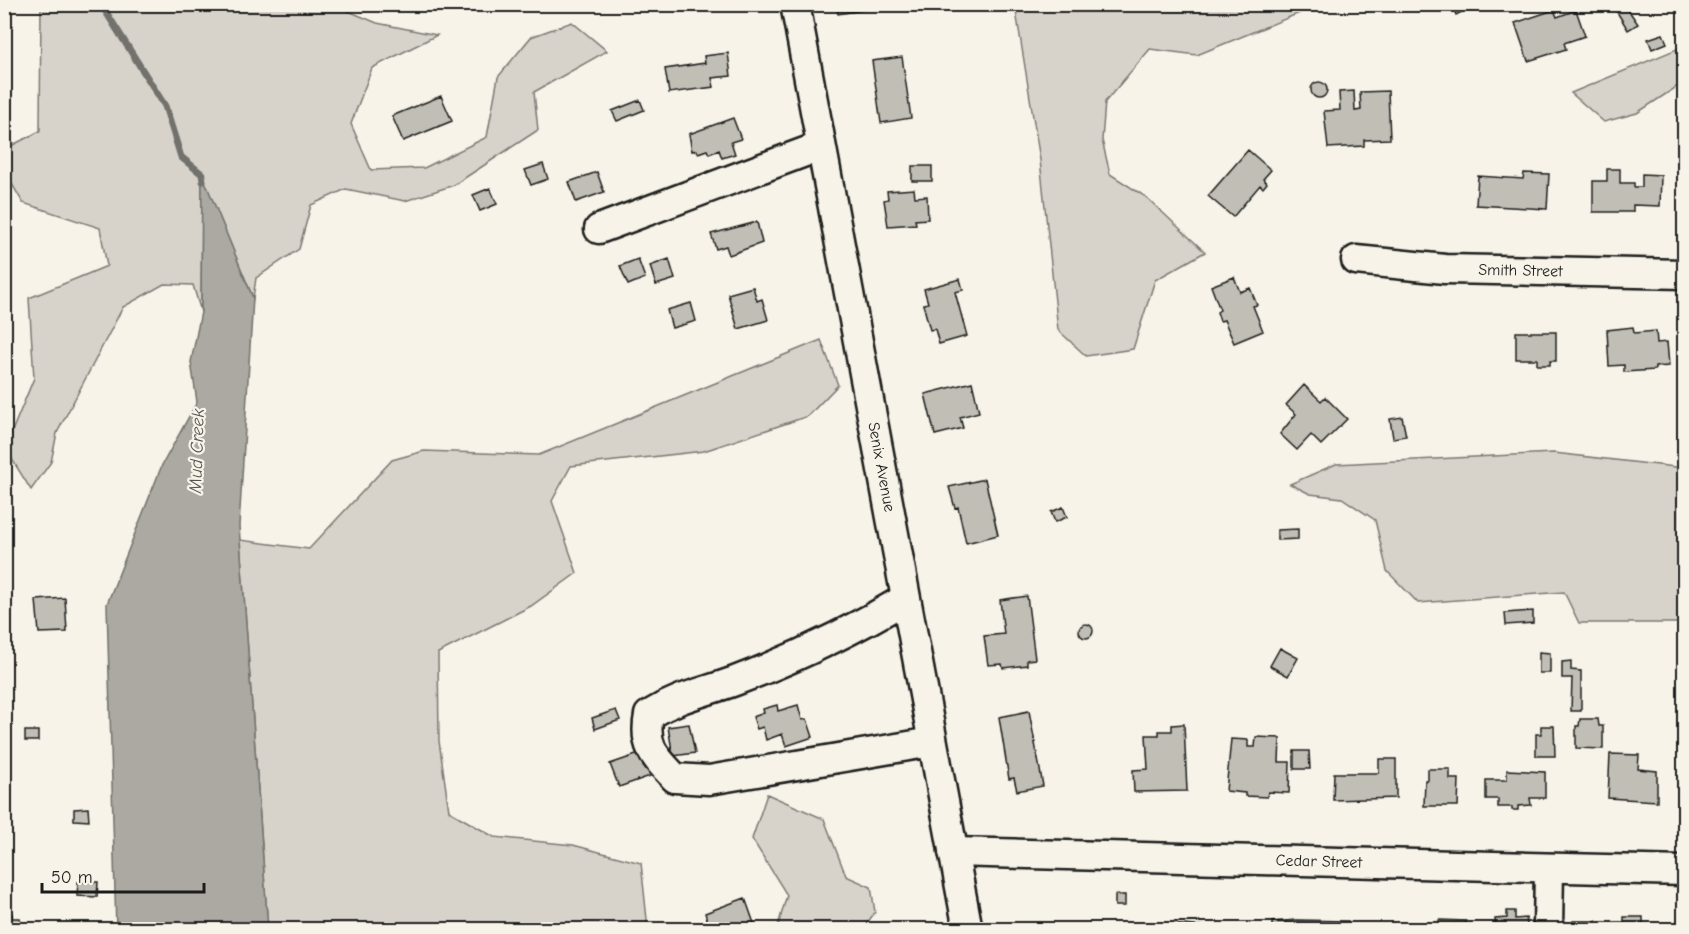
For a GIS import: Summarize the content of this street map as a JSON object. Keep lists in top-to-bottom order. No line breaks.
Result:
{"streets":{"street":["Smith Street","Senix Avenue","Cedar Street"]},"crossings":[["Senix Avenue","Cedar Street"]],"water":["Mud Creek"],"scale_bar":"50 m"}
